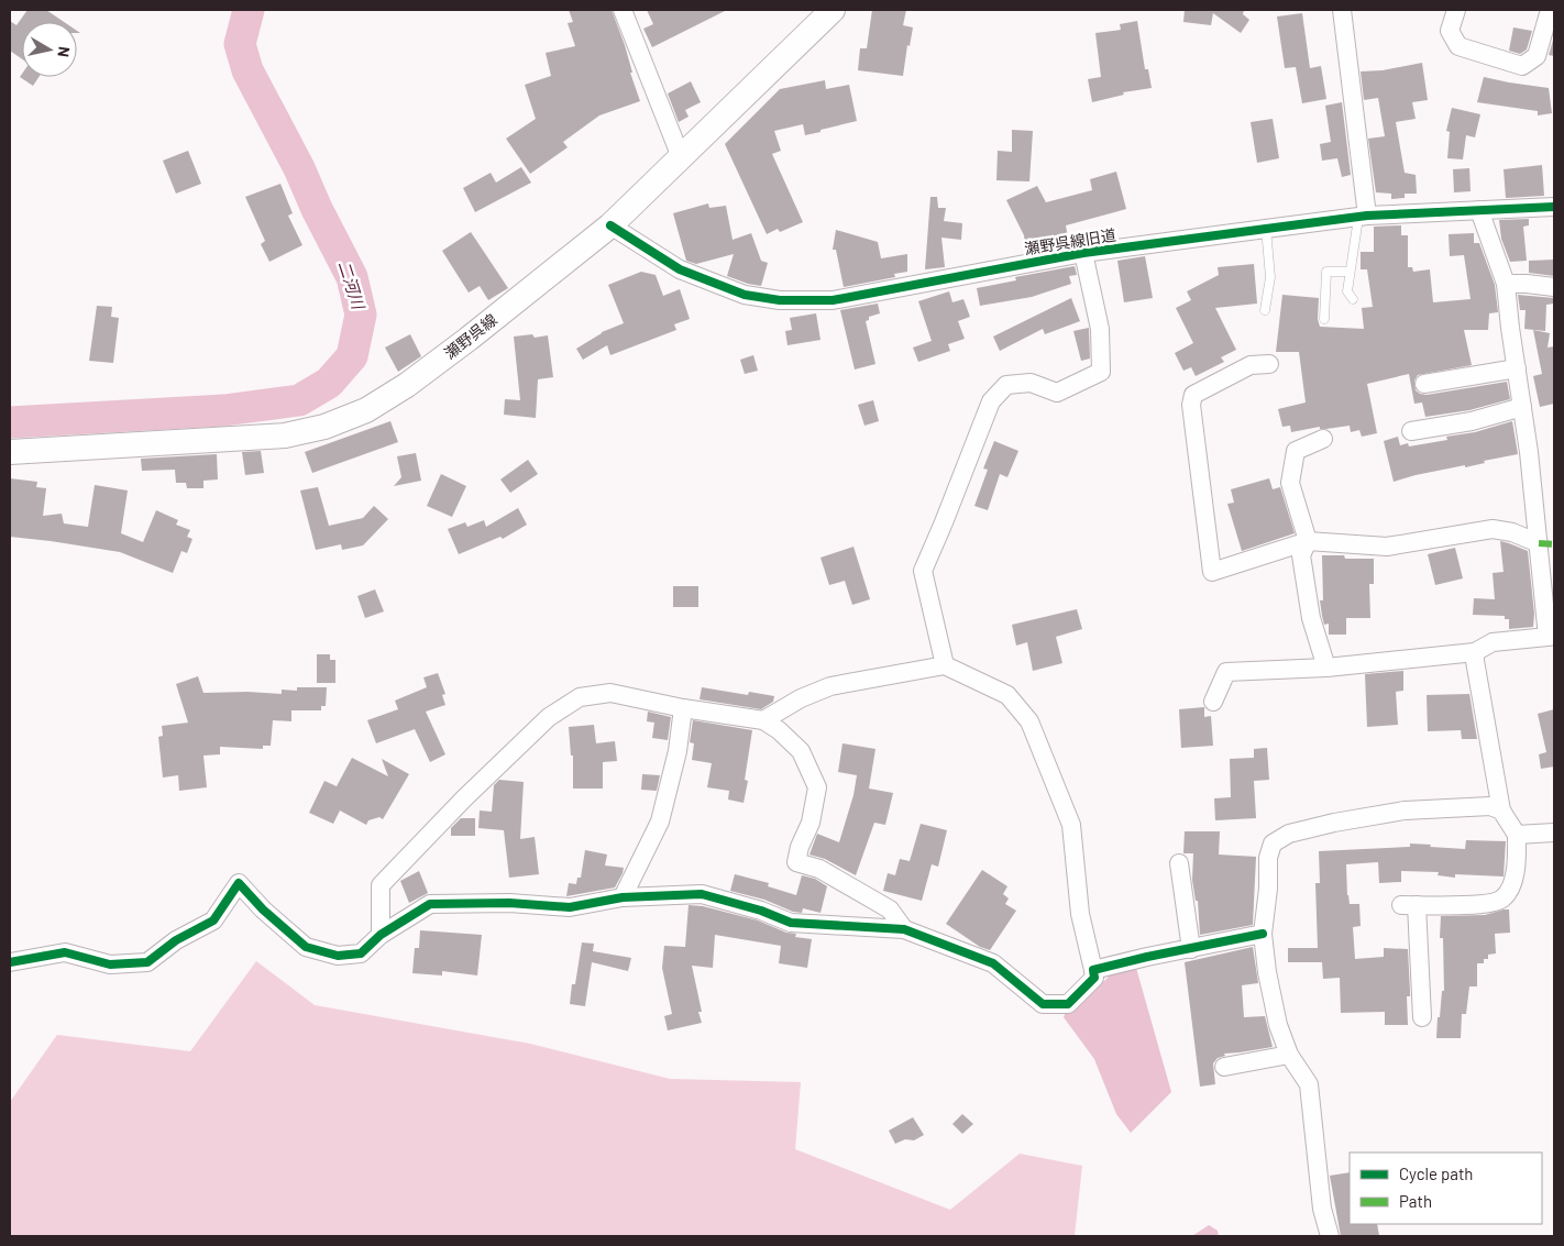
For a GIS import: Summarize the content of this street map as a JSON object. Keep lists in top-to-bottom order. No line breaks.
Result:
{"streets":{"main road":["瀬野呉線"],"street":["瀬野呉線旧道"]},"crossings":[["瀬野呉線旧道","瀬野呉線"]],"water":["二河川"],"legend":["Cycle path","Path"],"north":"right"}
